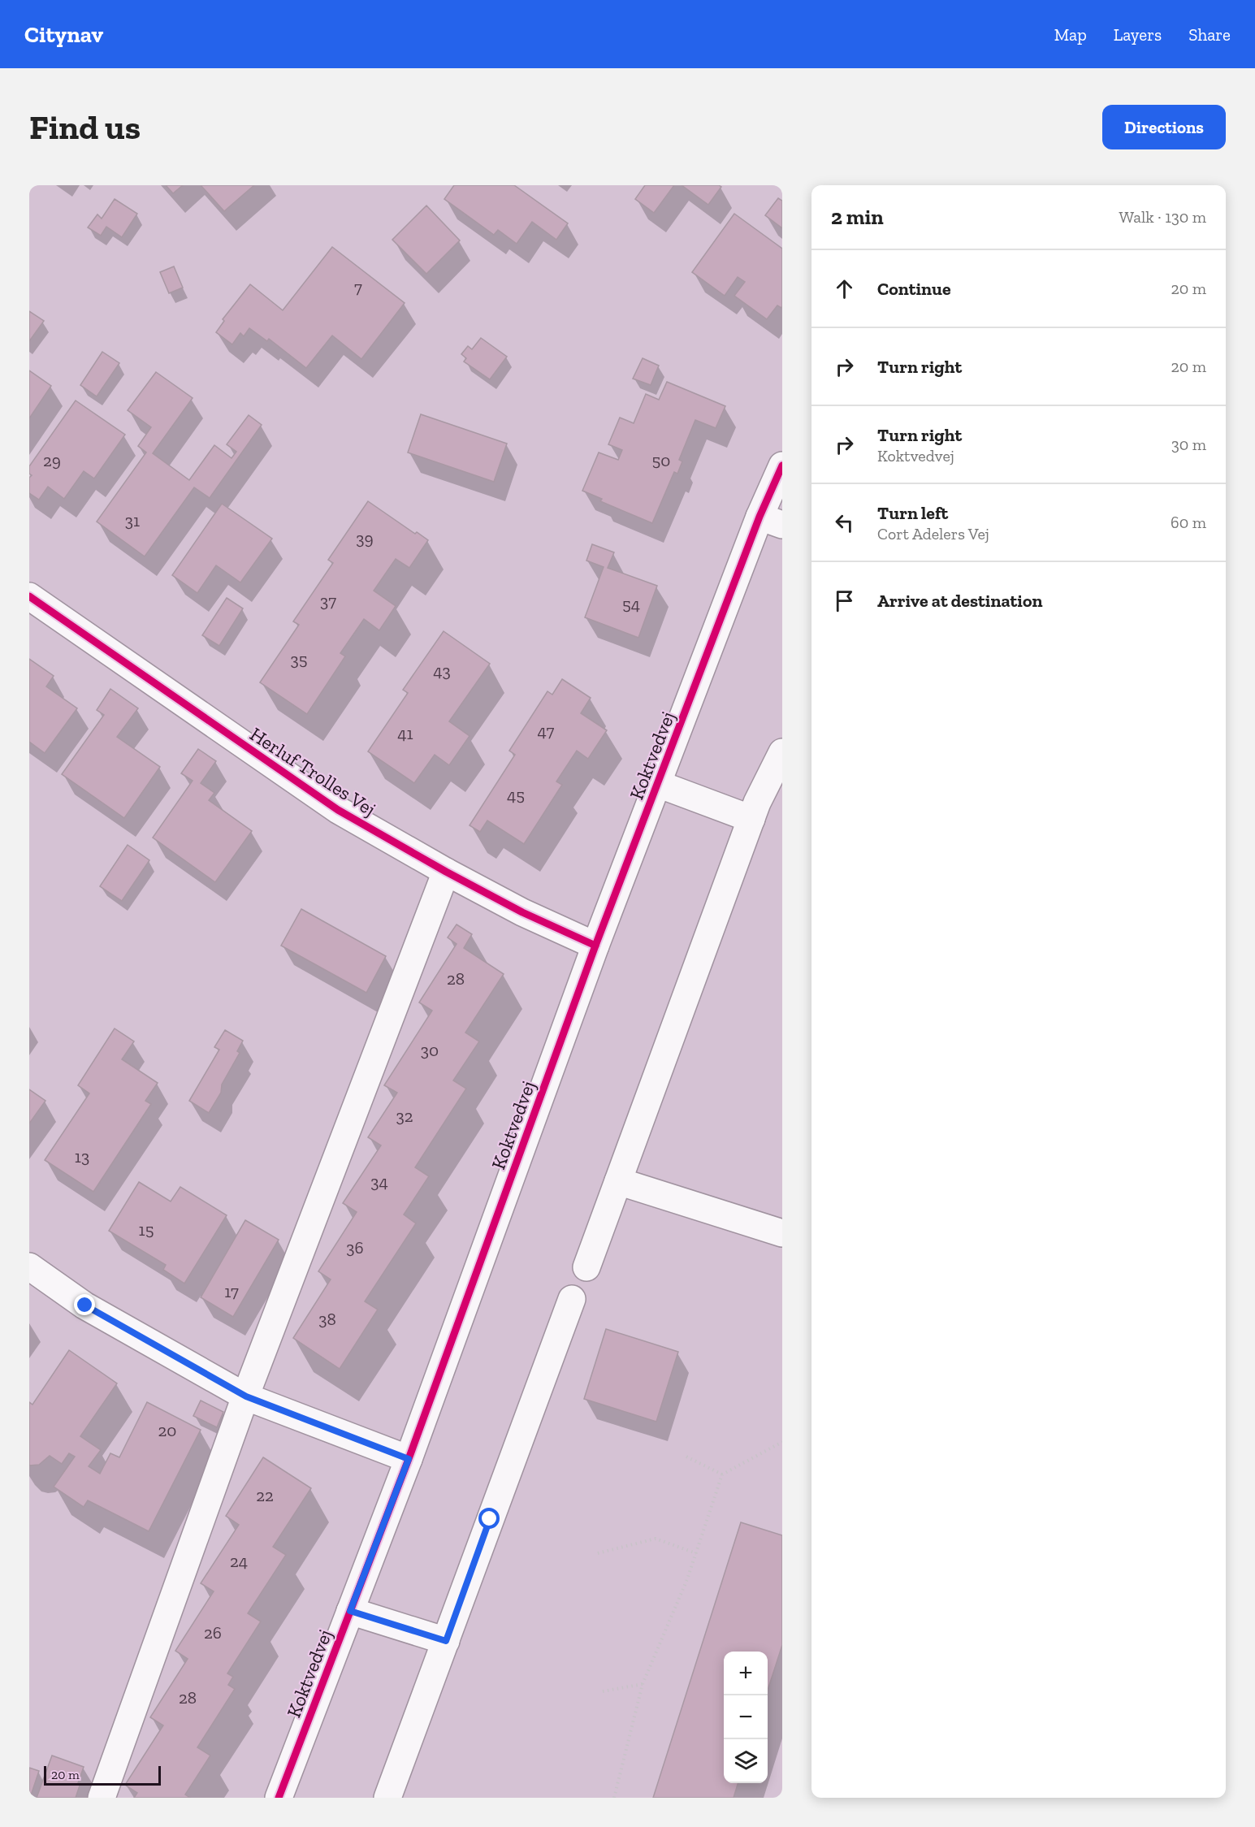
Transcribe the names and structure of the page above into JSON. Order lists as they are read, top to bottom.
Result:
{
  "streets": {
    "street": ["Koktvedvej", "Herluf Trolles Vej"]
  },
  "crossings": [
    ["Koktvedvej", "Herluf Trolles Vej"]
  ],
  "house_numbers": [
    "7",
    "29",
    "50",
    "31",
    "39",
    "37",
    "54",
    "35",
    "43",
    "47",
    "41",
    "45",
    "28",
    "30",
    "32",
    "13",
    "34",
    "15",
    "36",
    "17",
    "38",
    "20",
    "22",
    "24",
    "26",
    "28"
  ],
  "scale_bar": "20 m",
  "page": {
    "header": "Citynav",
    "nav": ["Map", "Layers", "Share"],
    "buttons": "Directions",
    "title": "Find us",
    "heading": ["2 min", "Walk · 130 m"],
    "list": [
      ["Continue", "20 m"],
      ["Turn right", "20 m"],
      ["Turn right", "Koktvedvej", "30 m"],
      ["Turn left", "Cort Adelers Vej", "60 m"],
      "Arrive at destination"
    ],
    "map_buttons": ["+", "−"],
    "scale": "20 m"
  }
}
